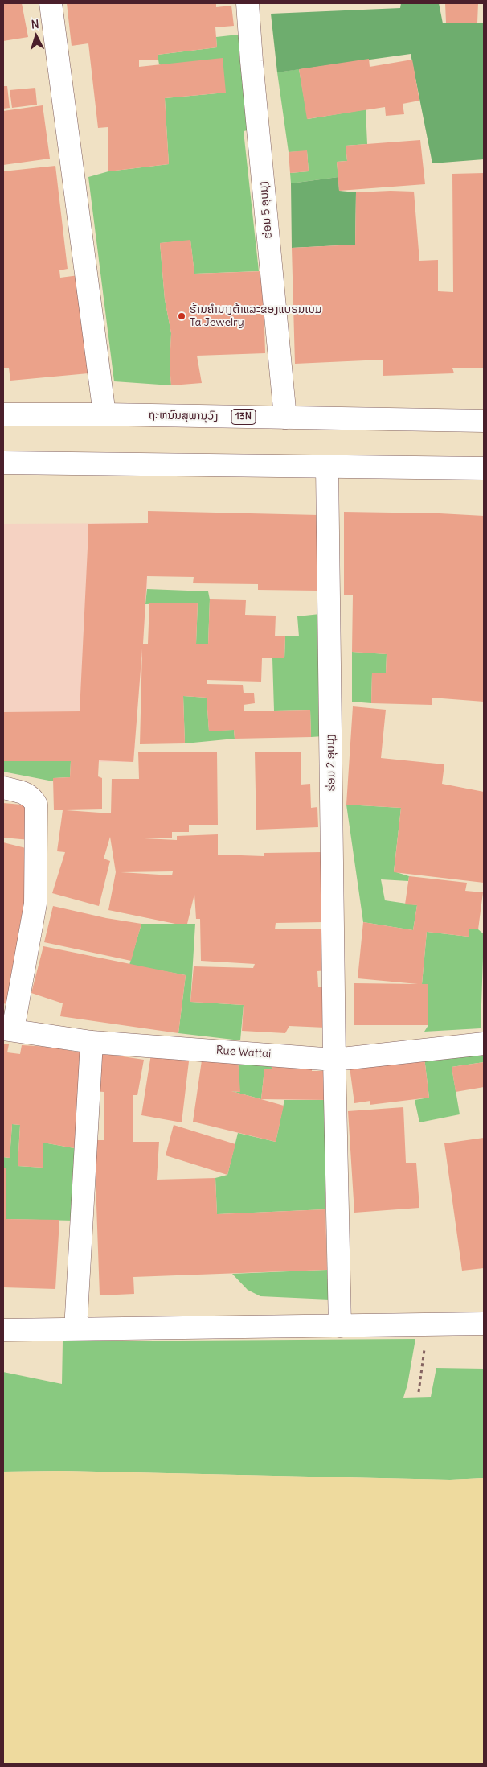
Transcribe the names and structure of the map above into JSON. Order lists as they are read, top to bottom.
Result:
{
  "streets": {
    "main road": [
      "ຮ່ອມ 5 ອຸບມຸງ",
      "ຖະຫນົນສຸພານຸວົງ",
      "13N",
      "ຮ່ອມ 2 ອຸບມຸງ",
      "Rue Wattai"
    ]
  },
  "crossings": [
    ["ຮ່ອມ 5 ອຸບມຸງ", "ຖະຫນົນສຸພານຸວົງ"],
    ["ຮ່ອມ 2 ອຸບມຸງ", "Rue Wattai"]
  ],
  "places": ["ຮ້ານຄຳນາງຕ້າແລະຂອງແບຣນເນມ Ta Jewelry"],
  "north": "top"
}
